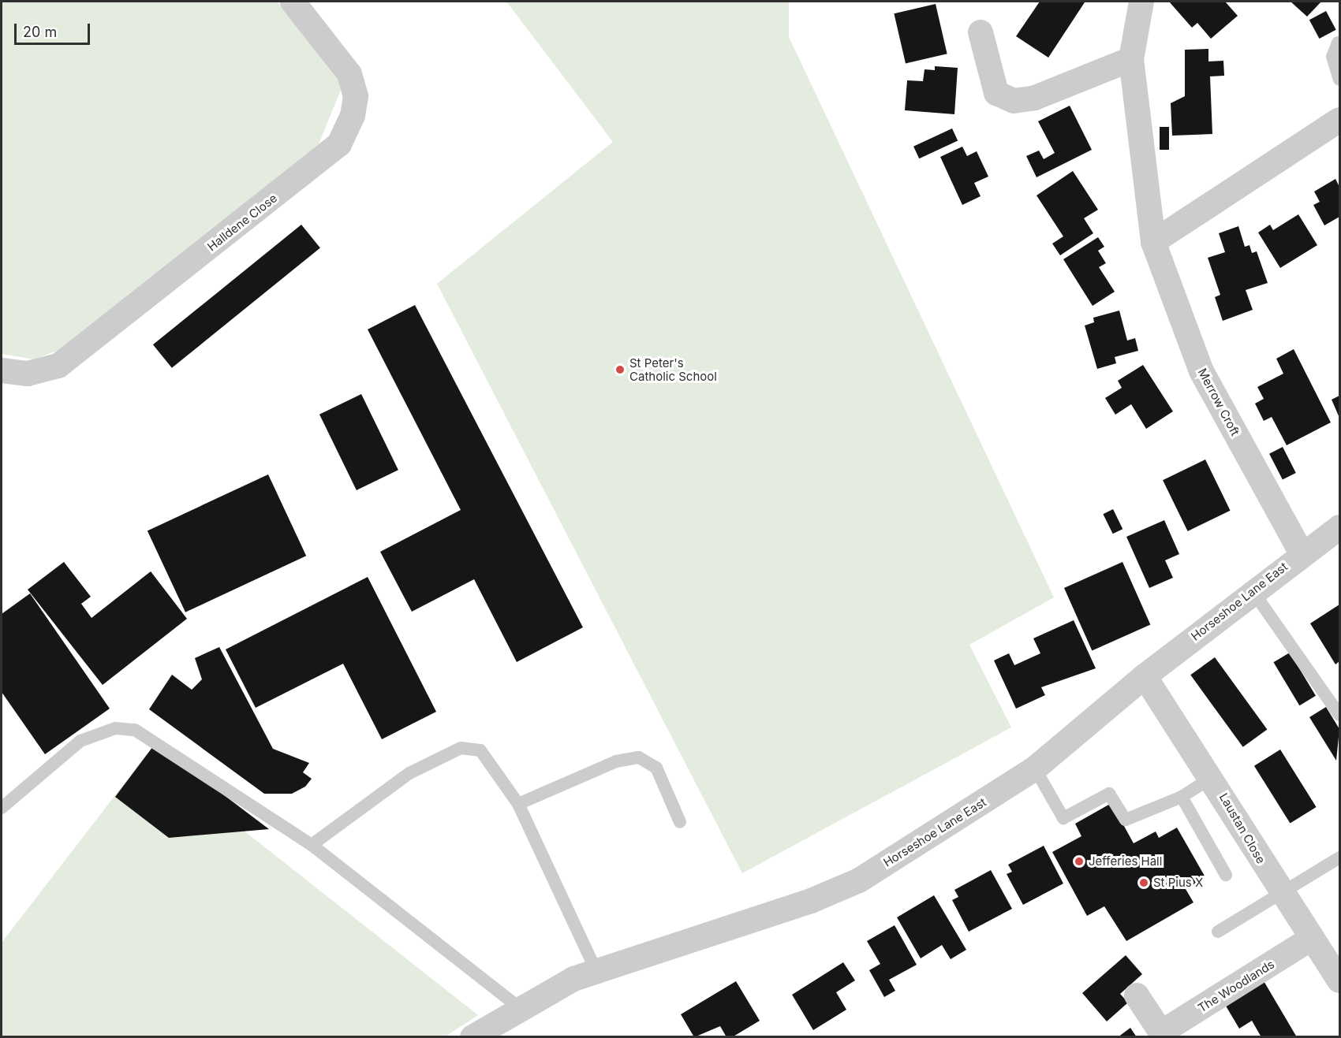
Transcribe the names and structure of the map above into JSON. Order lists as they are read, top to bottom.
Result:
{
  "streets": {
    "street": [
      "Halldene Close",
      "Merrow Croft",
      "Horseshoe Lane East",
      "Laustan Close",
      "The Woodlands"
    ]
  },
  "crossings": [
    ["Merrow Croft", "Horseshoe Lane East"],
    ["Horseshoe Lane East", "Laustan Close"],
    ["Laustan Close", "The Woodlands"]
  ],
  "places": ["St Peter's Catholic School", "Jefferies Hall", "St Pius X"],
  "scale_bar": "20 m"
}
